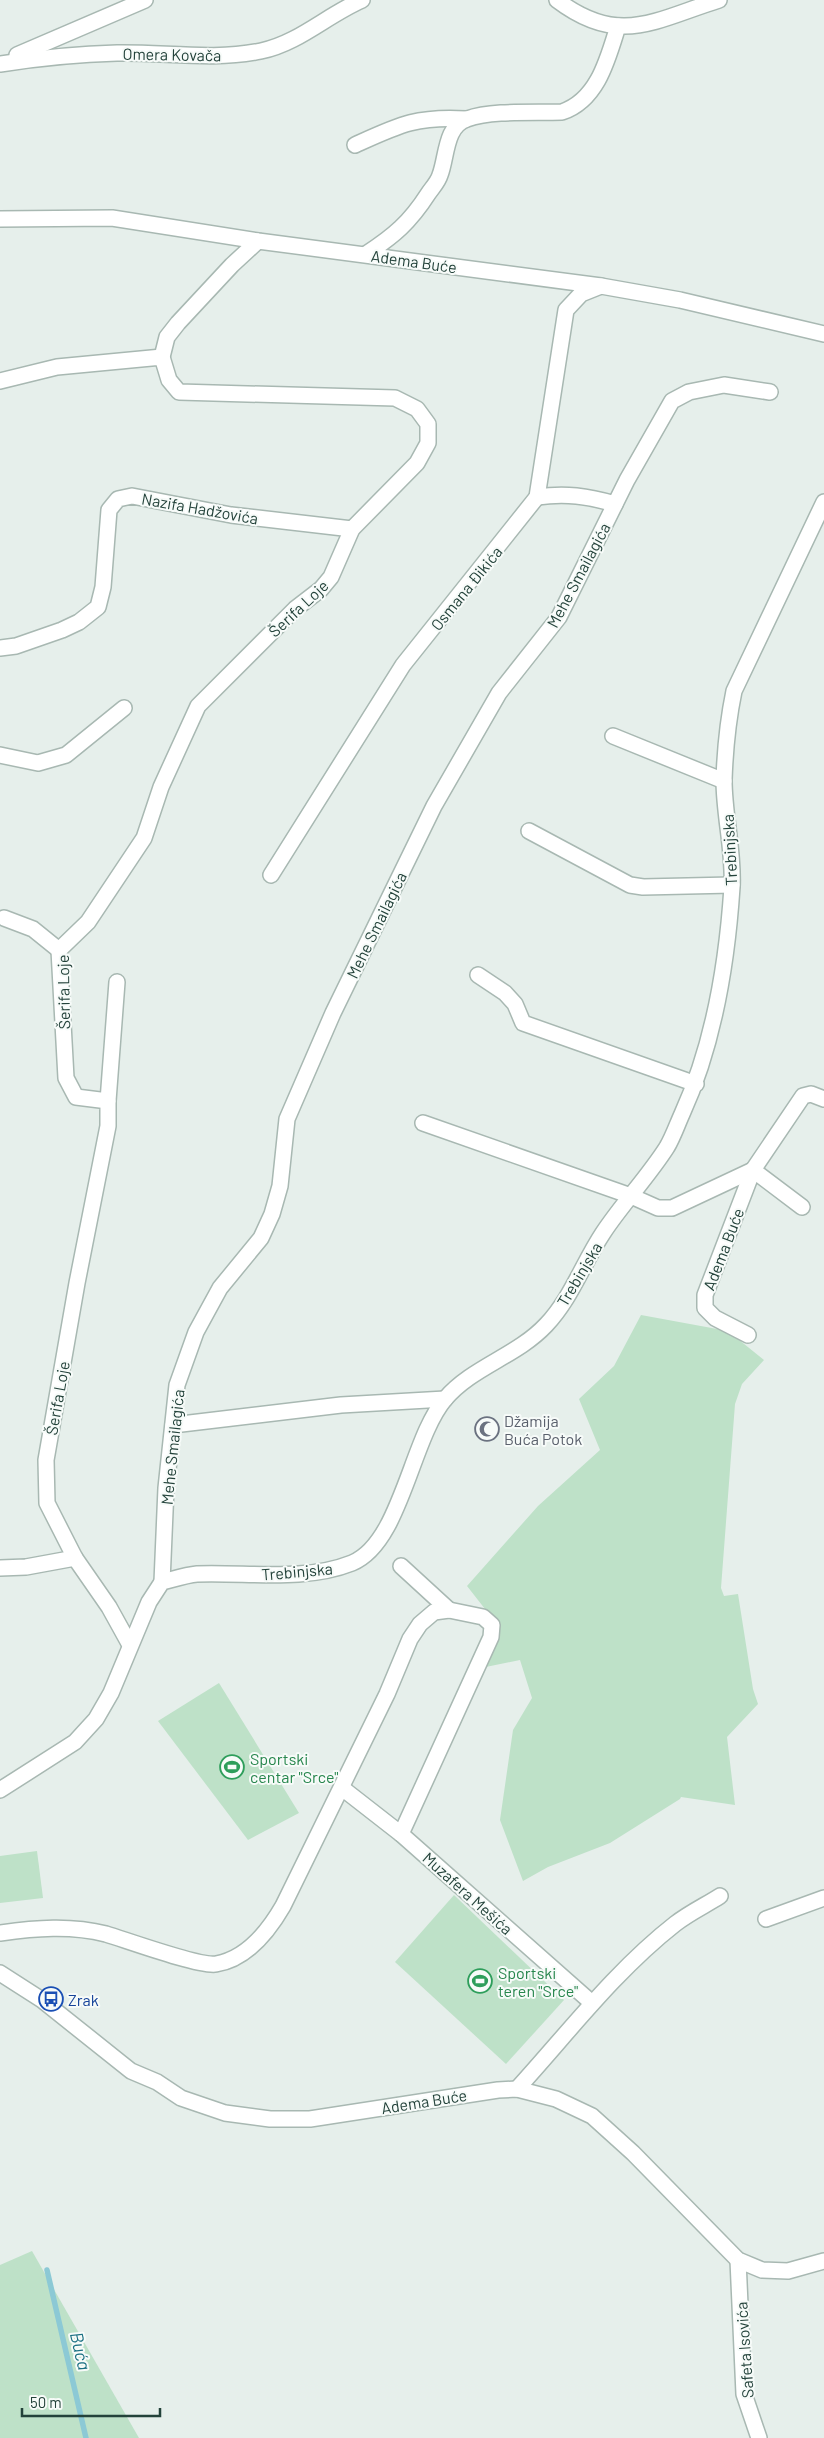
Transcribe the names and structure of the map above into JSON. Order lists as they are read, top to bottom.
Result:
{
  "streets": {
    "street": [
      "Omera Kovača",
      "Adema Buće",
      "Nazifa Hadžovića",
      "Mehe Smailagića",
      "Osmana Đikića",
      "Šerifa Loje",
      "Trebinjska",
      "Muzafera Mešića",
      "Safeta Isovića"
    ]
  },
  "crossings": [
    ["Adema Buće", "Osmana Đikića"],
    ["Adema Buće", "Trebinjska"],
    ["Adema Buće", "Safeta Isovića"],
    ["Nazifa Hadžovića", "Šerifa Loje"],
    ["Mehe Smailagića", "Trebinjska"]
  ],
  "water": ["Buća"],
  "places": {
    "mosque": ["Džamija Buća Potok"],
    "sports": ["Sportski centar \"Srce\"", "Sportski teren \"Srce\""],
    "bus stop": ["Zrak"]
  },
  "scale_bar": "50 m"
}
